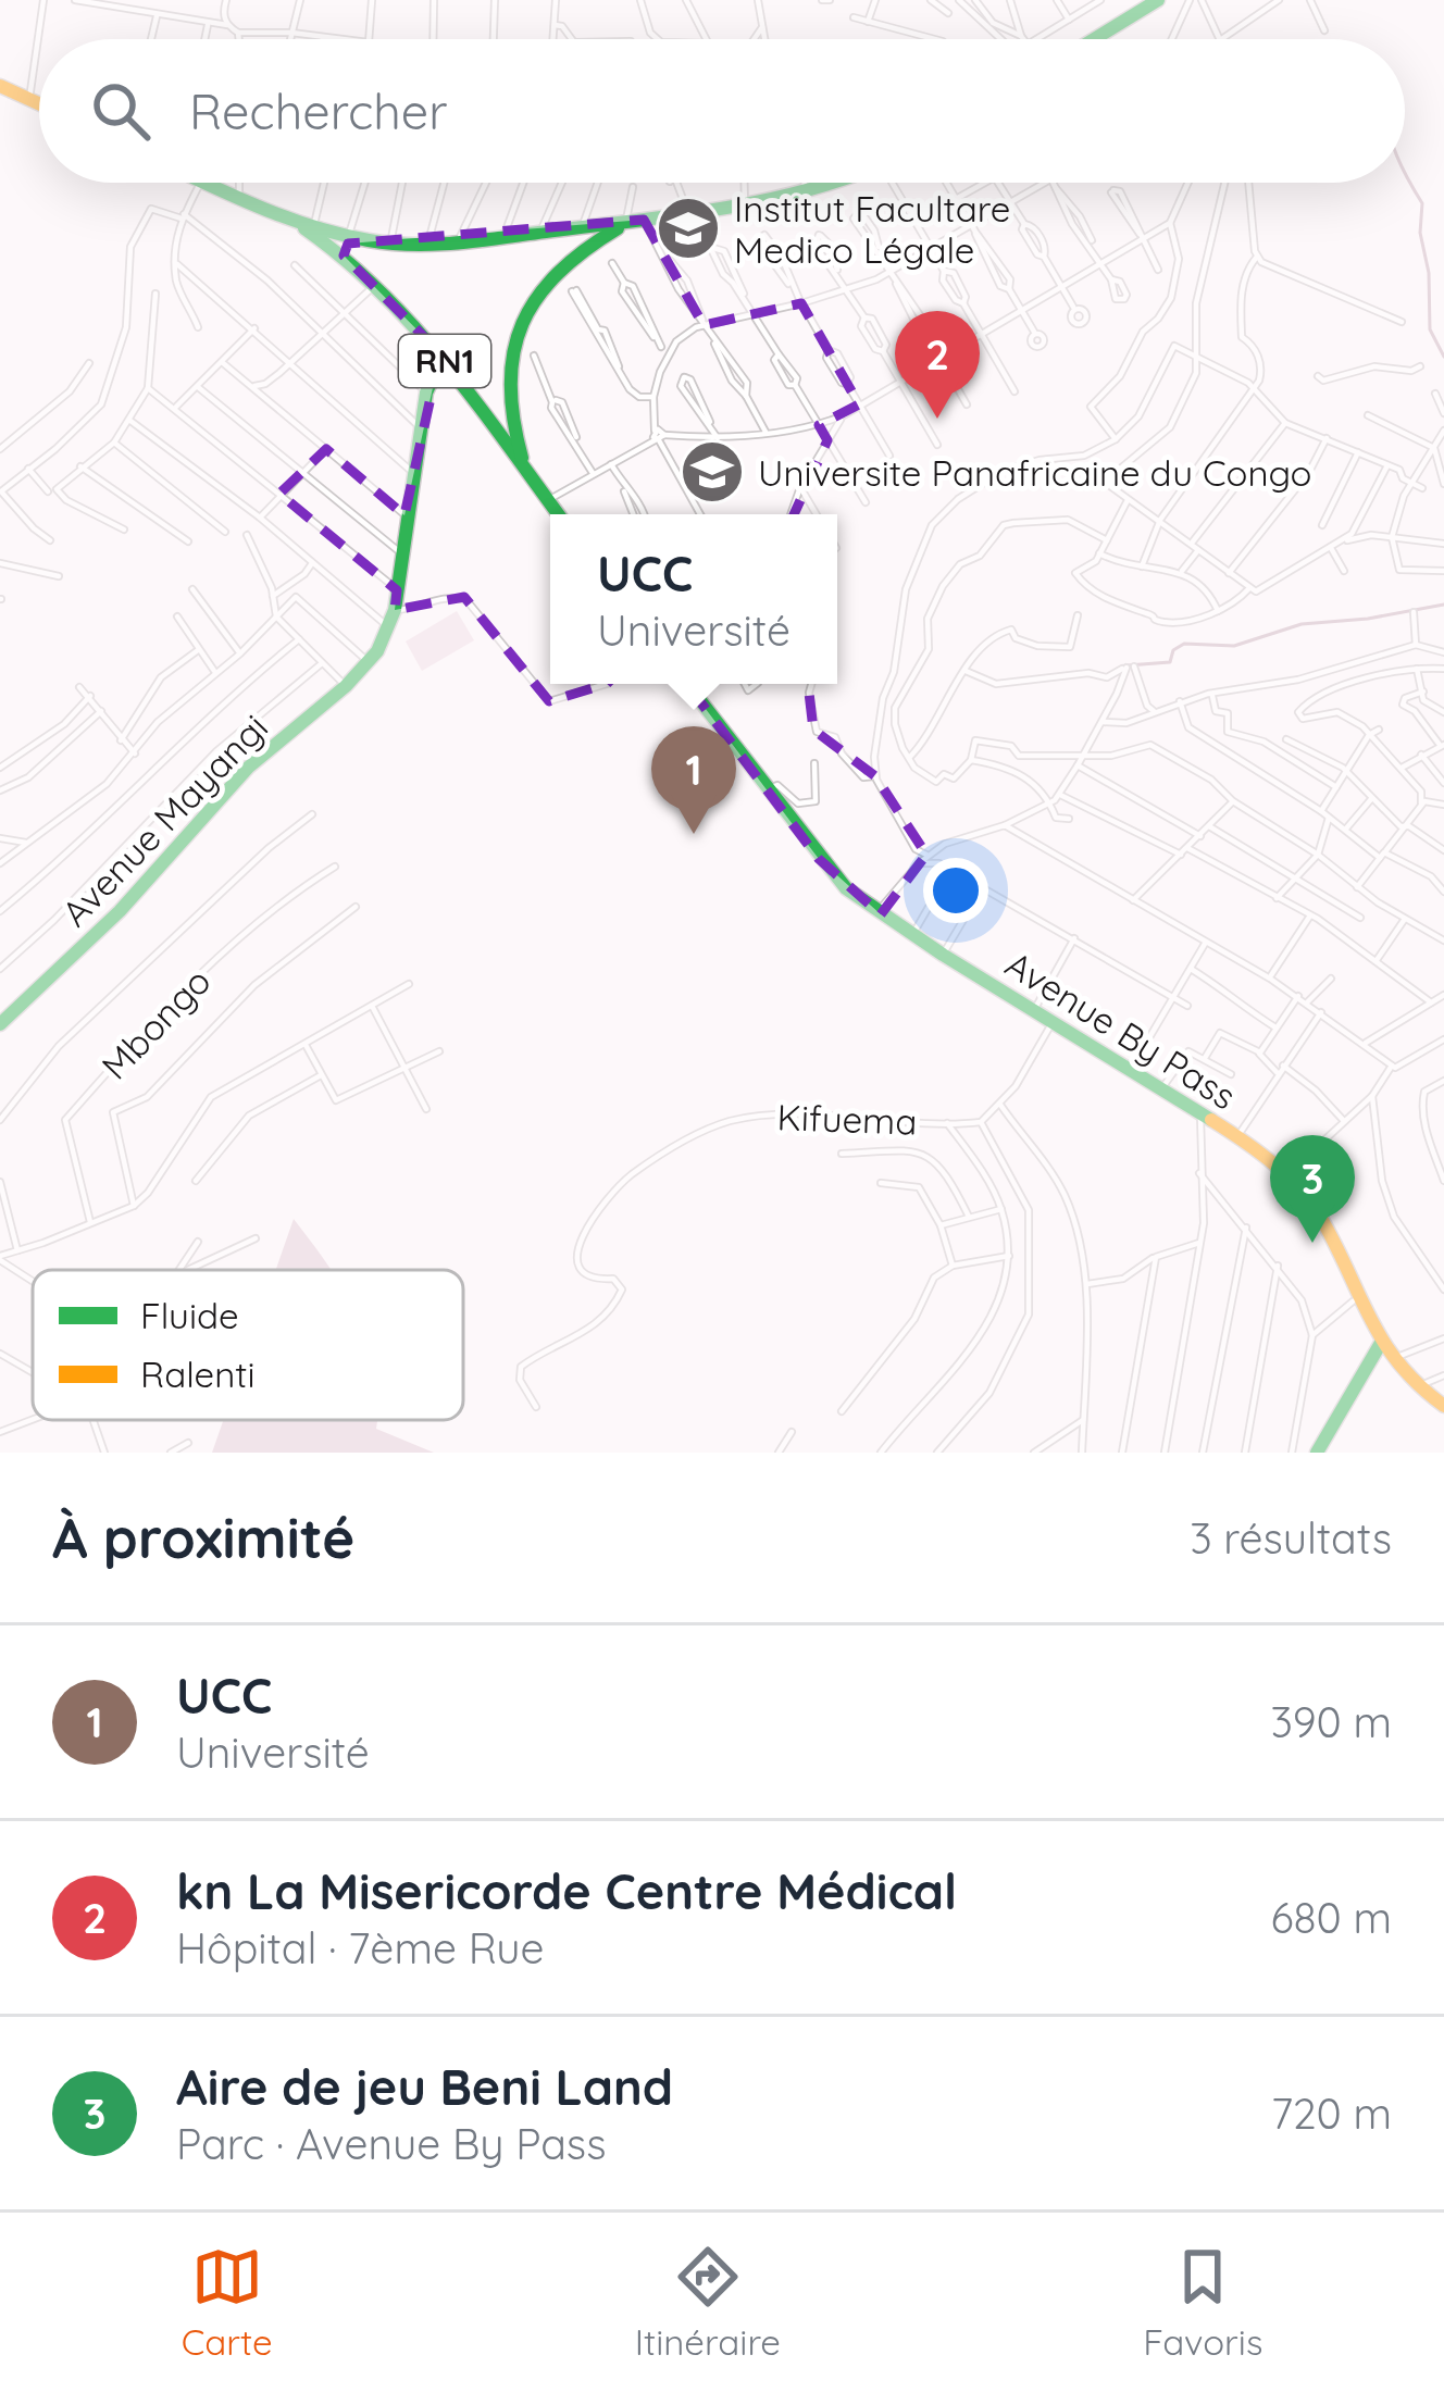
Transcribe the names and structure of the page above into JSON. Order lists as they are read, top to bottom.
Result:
{
  "streets": {
    "main road": ["RN1", "Avenue Mayangi", "Avenue By Pass"],
    "street": ["Mbongo", "Kifuema"]
  },
  "crossings": [
    ["RN1", "Avenue Mayangi"]
  ],
  "places": {
    "school or university": ["Institut Facultare Medico Légale", "Universite Panafricaine du Congo"]
  },
  "legend": ["Fluide", "Ralenti"],
  "page": {
    "search": "Rechercher",
    "pins": ["2", "1", "3"],
    "popup": ["UCC", "Université"],
    "heading": ["À proximité", "3 résultats"],
    "list": [
      {
        "mark": "1",
        "name": "UCC",
        "note": "Université",
        "value": "390 m"
      },
      {
        "mark": "2",
        "name": "kn La Misericorde Centre Médical",
        "note": "Hôpital · 7ème Rue",
        "value": "680 m"
      },
      {
        "mark": "3",
        "name": "Aire de jeu Beni Land",
        "note": "Parc · Avenue By Pass",
        "value": "720 m"
      }
    ],
    "nav": ["Carte", "Itinéraire", "Favoris"]
  }
}
